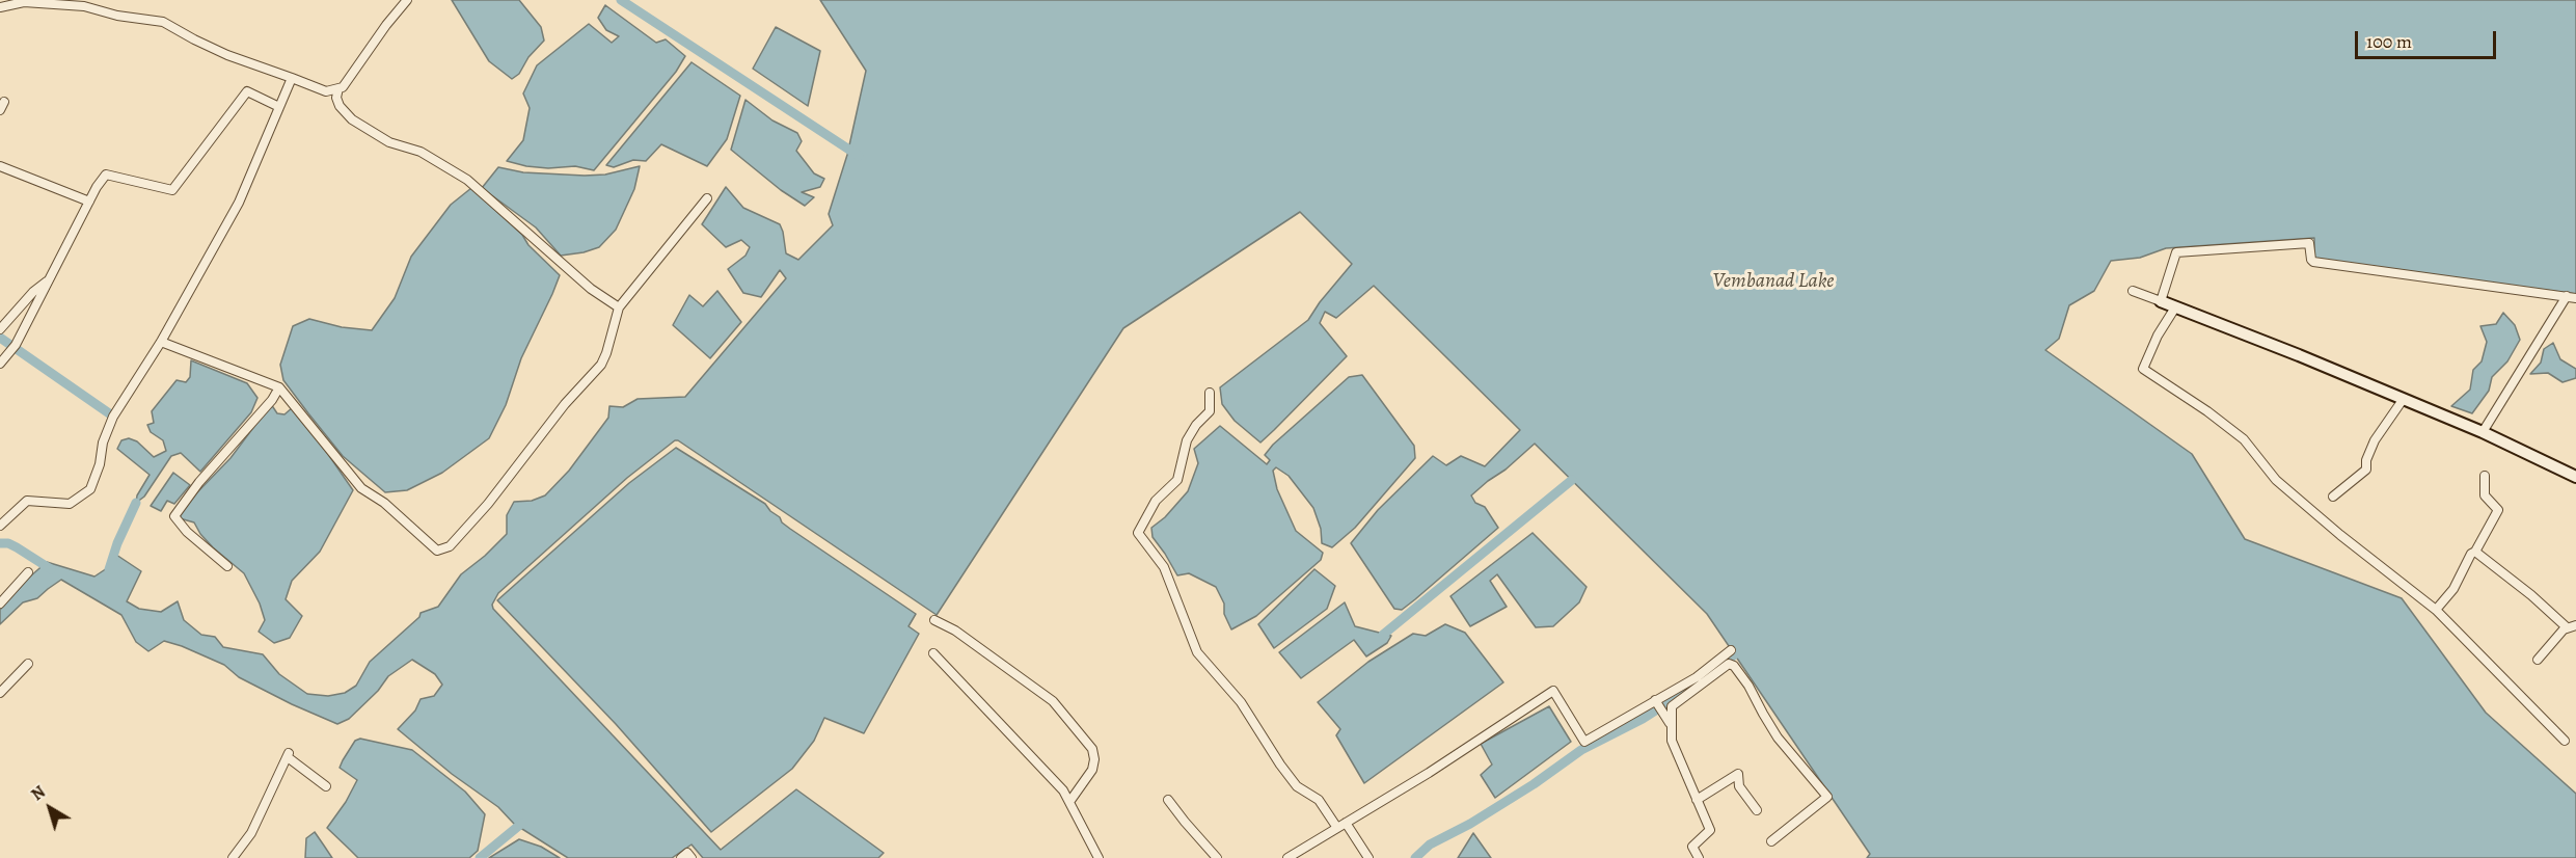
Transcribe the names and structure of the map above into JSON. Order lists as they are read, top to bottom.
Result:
{
  "water": ["Vembanad Lake"],
  "scale_bar": "100 m",
  "north": "top left"
}
